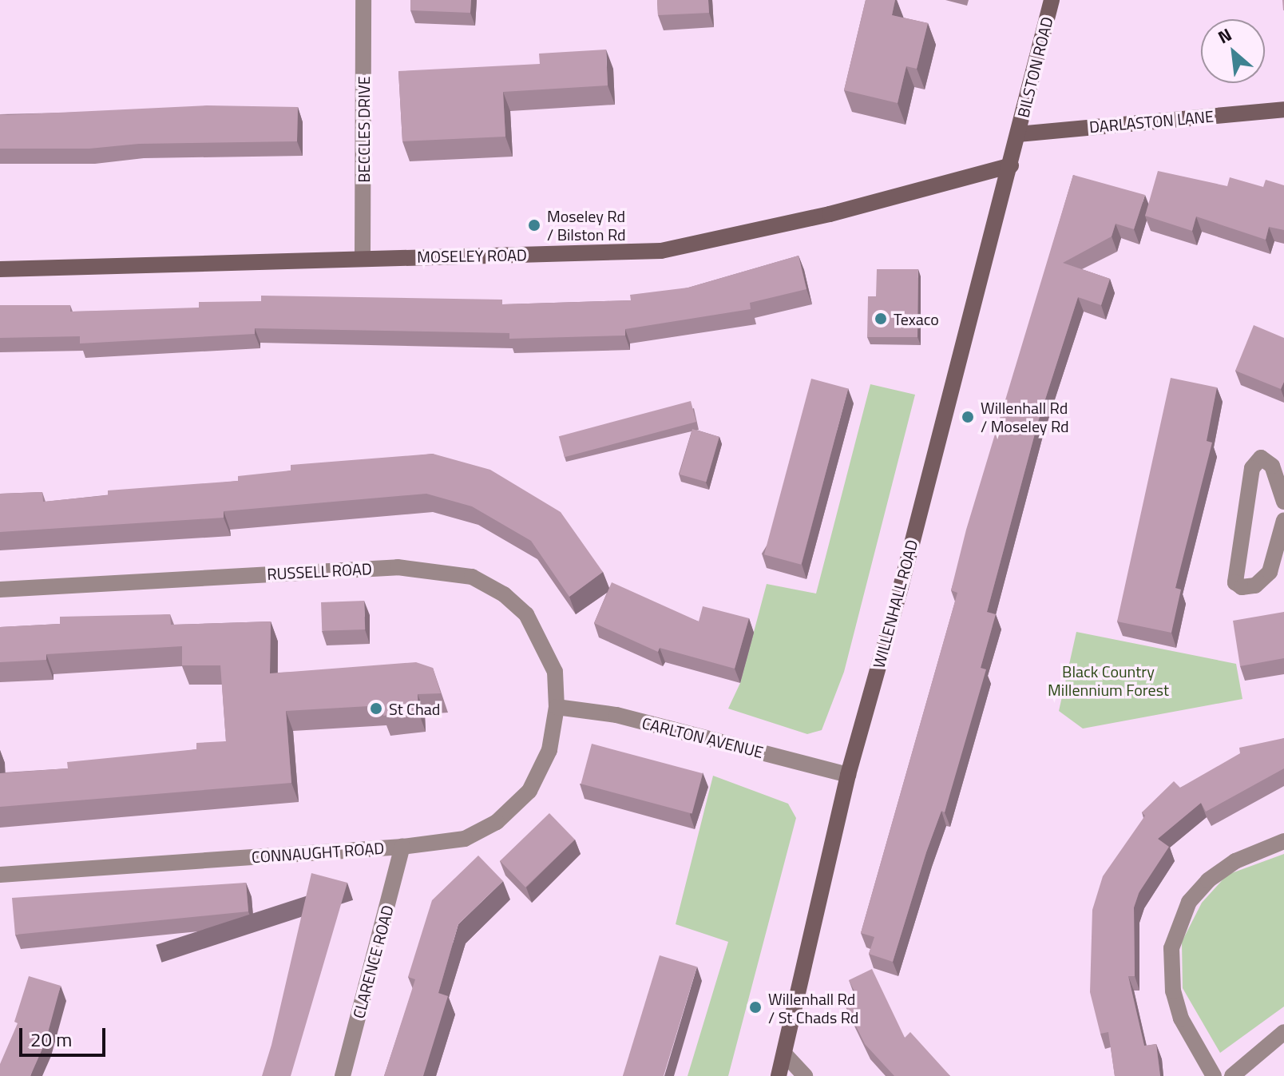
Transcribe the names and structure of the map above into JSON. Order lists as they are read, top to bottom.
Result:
{
  "streets": {
    "street": [
      "BILSTON ROAD",
      "DARLASTON LANE",
      "BECCLES DRIVE",
      "MOSELEY ROAD",
      "RUSSELL ROAD",
      "WILLENHALL ROAD",
      "CARLTON AVENUE",
      "CONNAUGHT ROAD",
      "CLARENCE ROAD"
    ]
  },
  "crossings": [
    ["BILSTON ROAD", "DARLASTON LANE"],
    ["BILSTON ROAD", "WILLENHALL ROAD"],
    ["DARLASTON LANE", "WILLENHALL ROAD"],
    ["BECCLES DRIVE", "MOSELEY ROAD"],
    ["MOSELEY ROAD", "WILLENHALL ROAD"],
    ["RUSSELL ROAD", "CARLTON AVENUE"],
    ["RUSSELL ROAD", "CONNAUGHT ROAD"],
    ["WILLENHALL ROAD", "CARLTON AVENUE"],
    ["CARLTON AVENUE", "CONNAUGHT ROAD"],
    ["CONNAUGHT ROAD", "CLARENCE ROAD"]
  ],
  "parks": ["Black Country Millennium Forest"],
  "places": [
    "Moseley Rd / Bilston Rd",
    "Texaco",
    "Willenhall Rd / Moseley Rd",
    "St Chad",
    "Willenhall Rd / St Chads Rd"
  ],
  "scale_bar": "20 m",
  "north": "top left"
}
